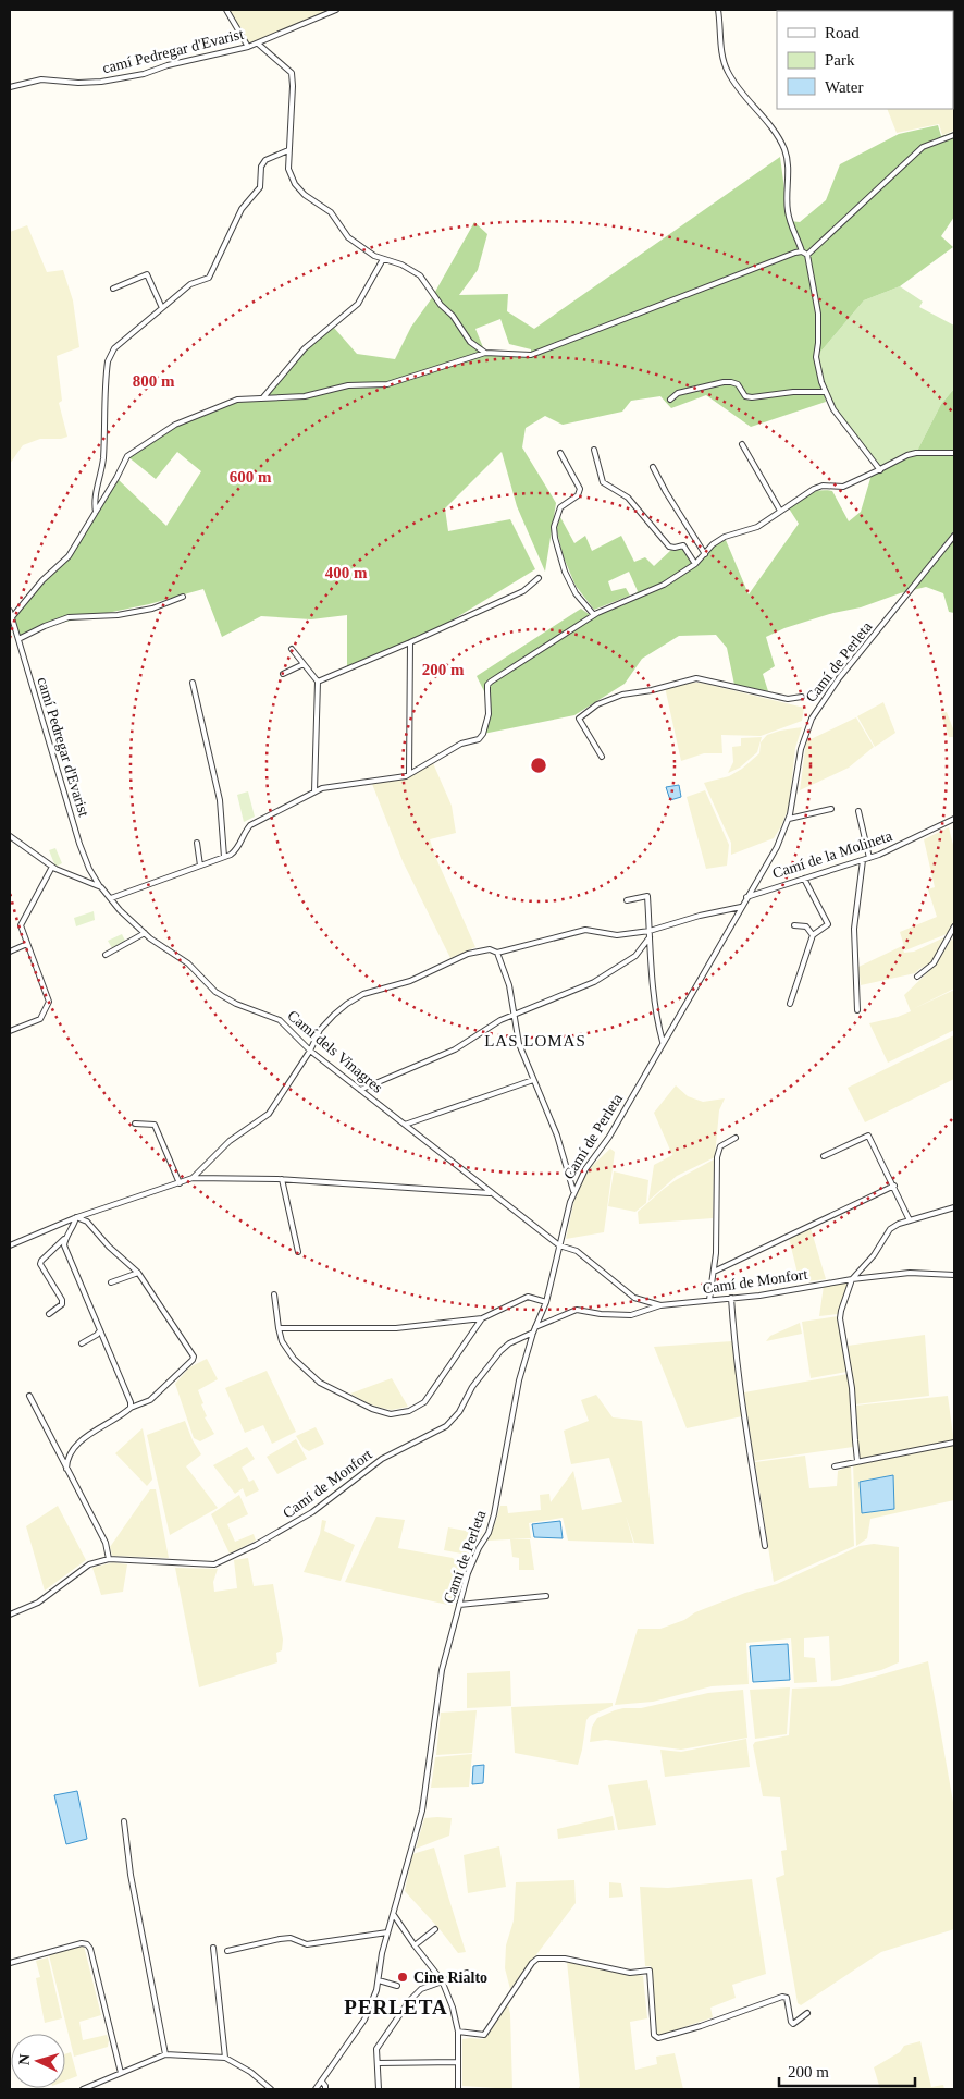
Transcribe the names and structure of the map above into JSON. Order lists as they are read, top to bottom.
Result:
{
  "streets": {
    "street": [
      "camí Pedregar d'Evarist",
      "Camí de Perleta",
      "Camí de la Molineta",
      "Camí dels Vinagres",
      "Camí de Monfort"
    ]
  },
  "crossings": [
    ["camí Pedregar d'Evarist", "Camí dels Vinagres"],
    ["Camí de Perleta", "Camí de la Molineta"],
    ["Camí de Perleta", "Camí dels Vinagres"],
    ["Camí de Perleta", "Camí de Monfort"],
    ["Camí dels Vinagres", "Camí de Monfort"]
  ],
  "districts": ["LAS LOMAS", "PERLETA"],
  "places": ["Cine Rialto"],
  "legend": ["Road", "Park", "Water"],
  "scale_bar": "200 m",
  "north": "left",
  "rings": [
    "800 m",
    "600 m",
    "400 m",
    "200 m"
  ]
}
